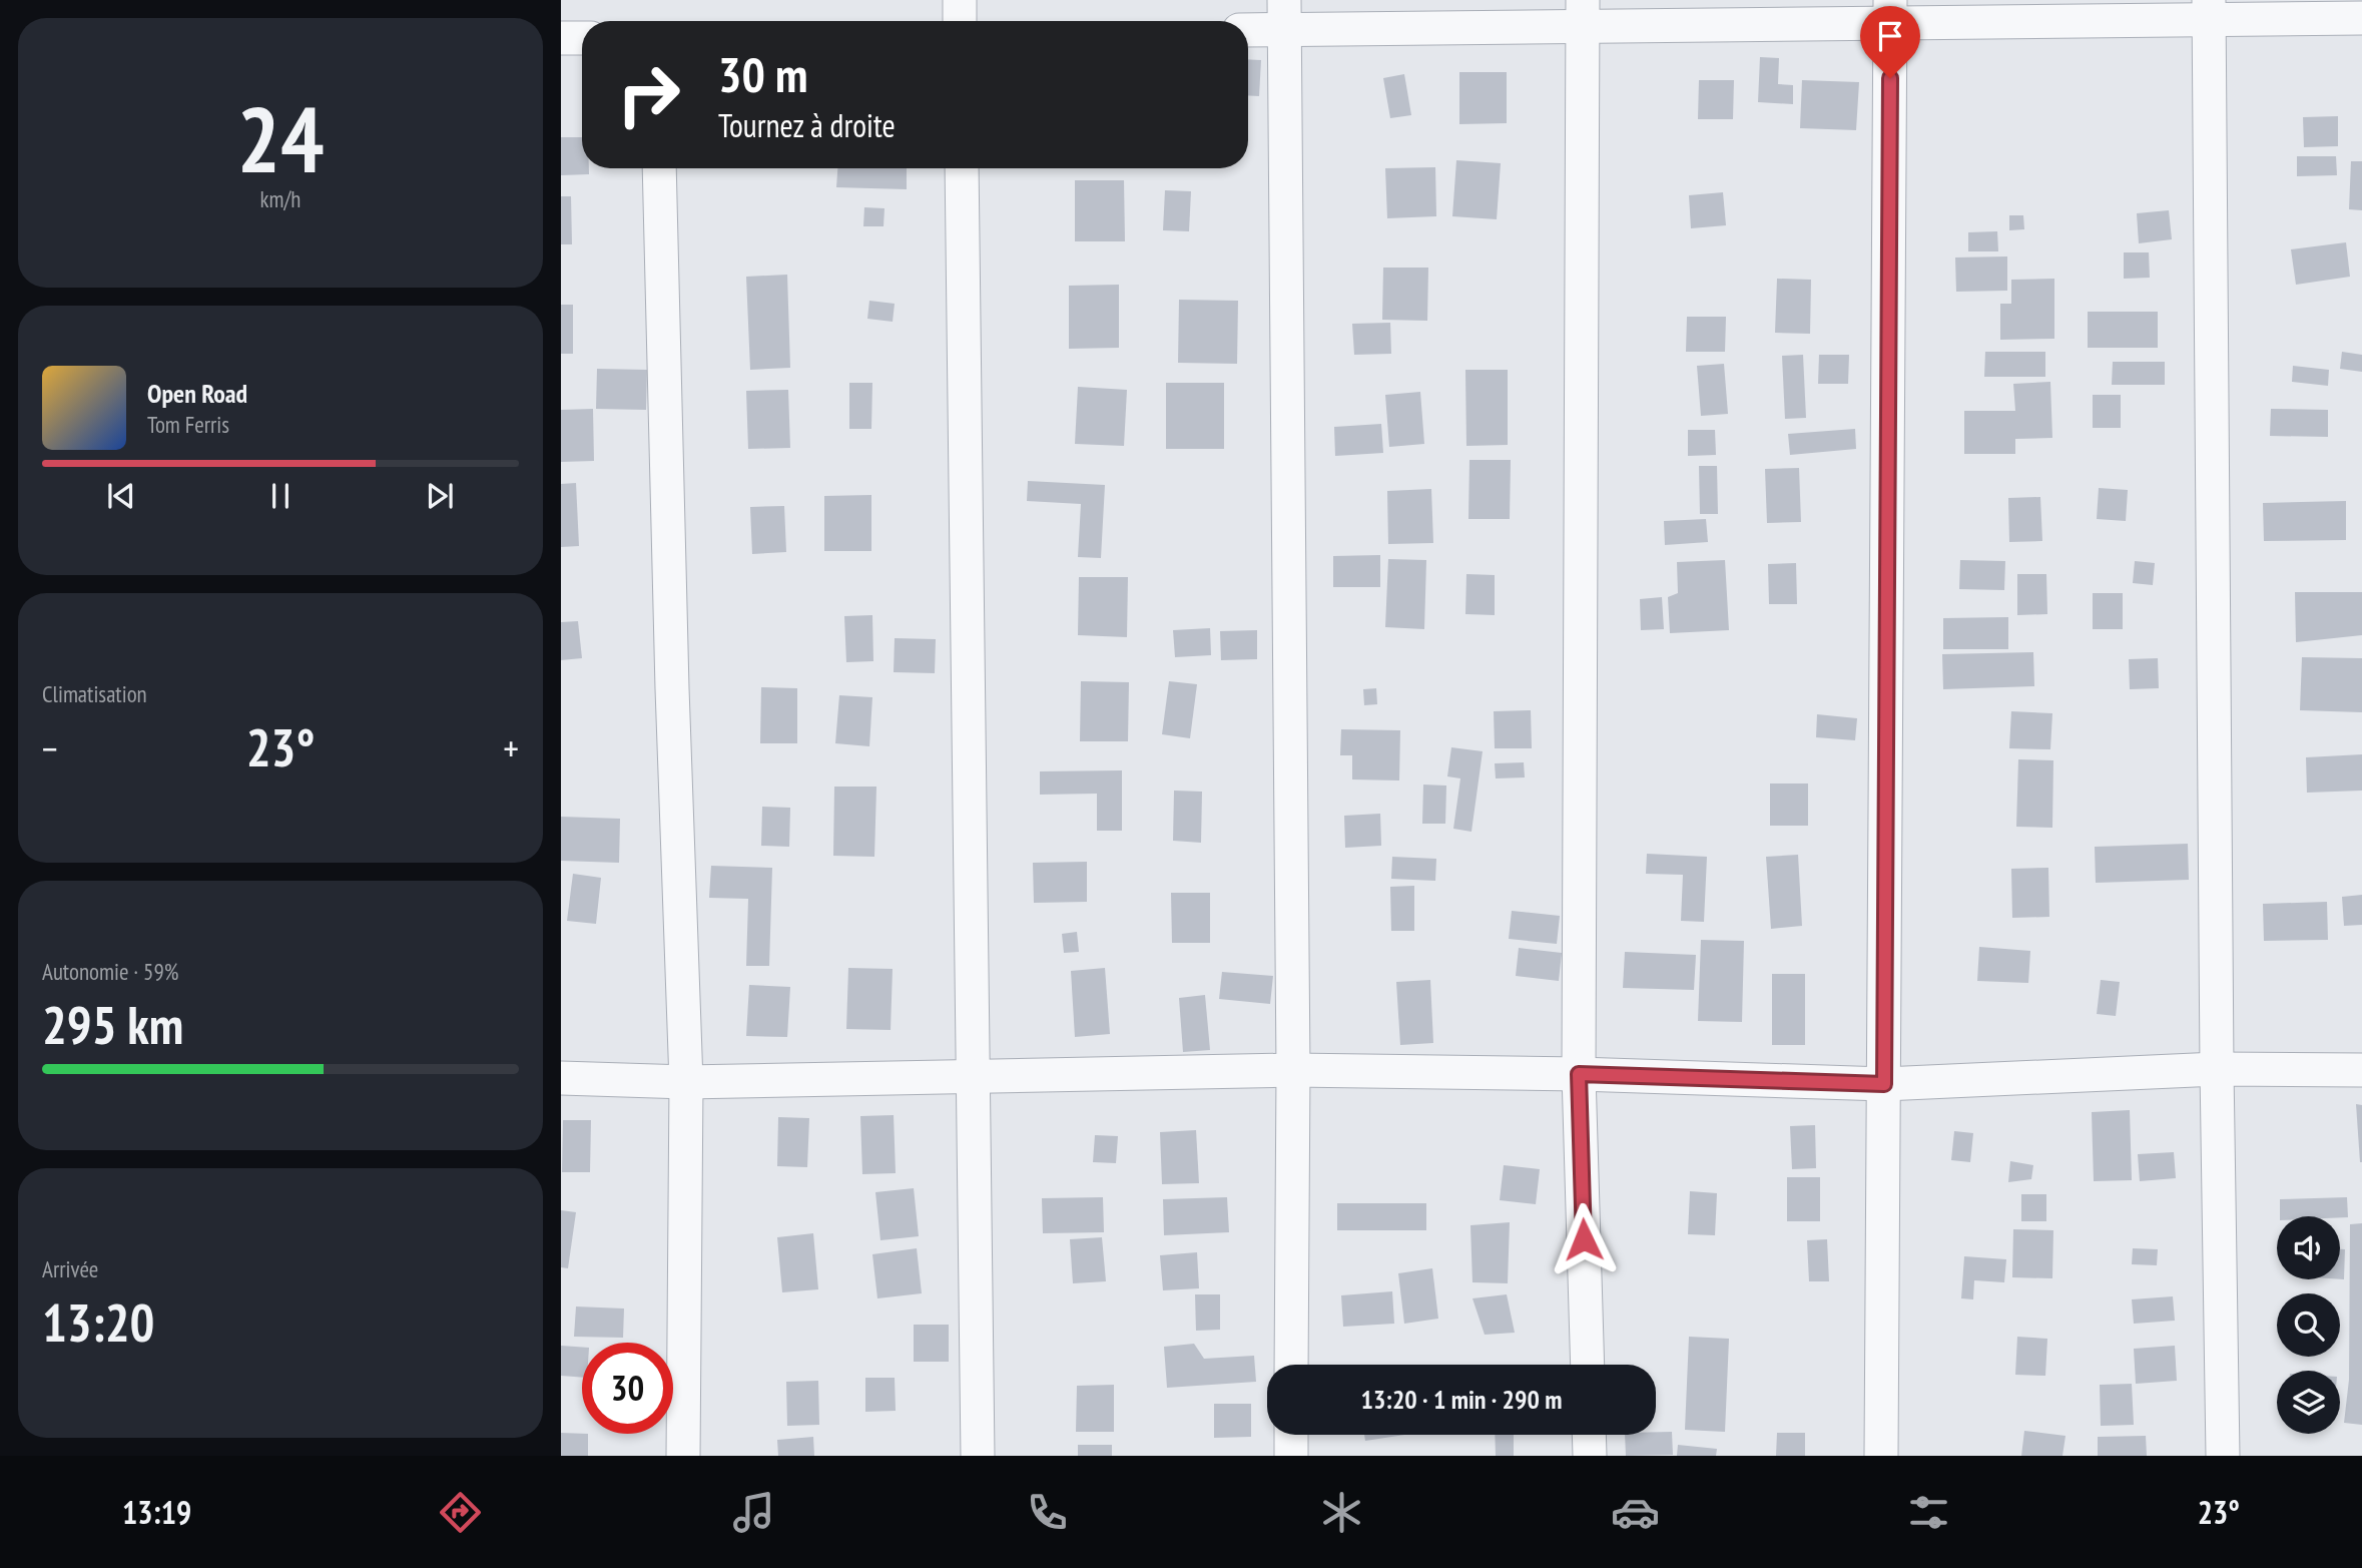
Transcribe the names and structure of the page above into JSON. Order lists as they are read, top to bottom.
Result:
{
  "page": {
    "tile": [
      ["24", "km/h"],
      "Climatisation",
      ["Autonomie · 59%", "295 km"],
      ["Arrivée", "13:20"]
    ],
    "turn": ["30 m", "Tournez à droite"],
    "song": ["Open Road", "Tom Ferris"],
    "heat": ["−", "23°", "+"],
    "limit": "30",
    "trip": "13:20 · 1 min · 290 m",
    "tabs": ["13:19", "23°"]
  }
}
